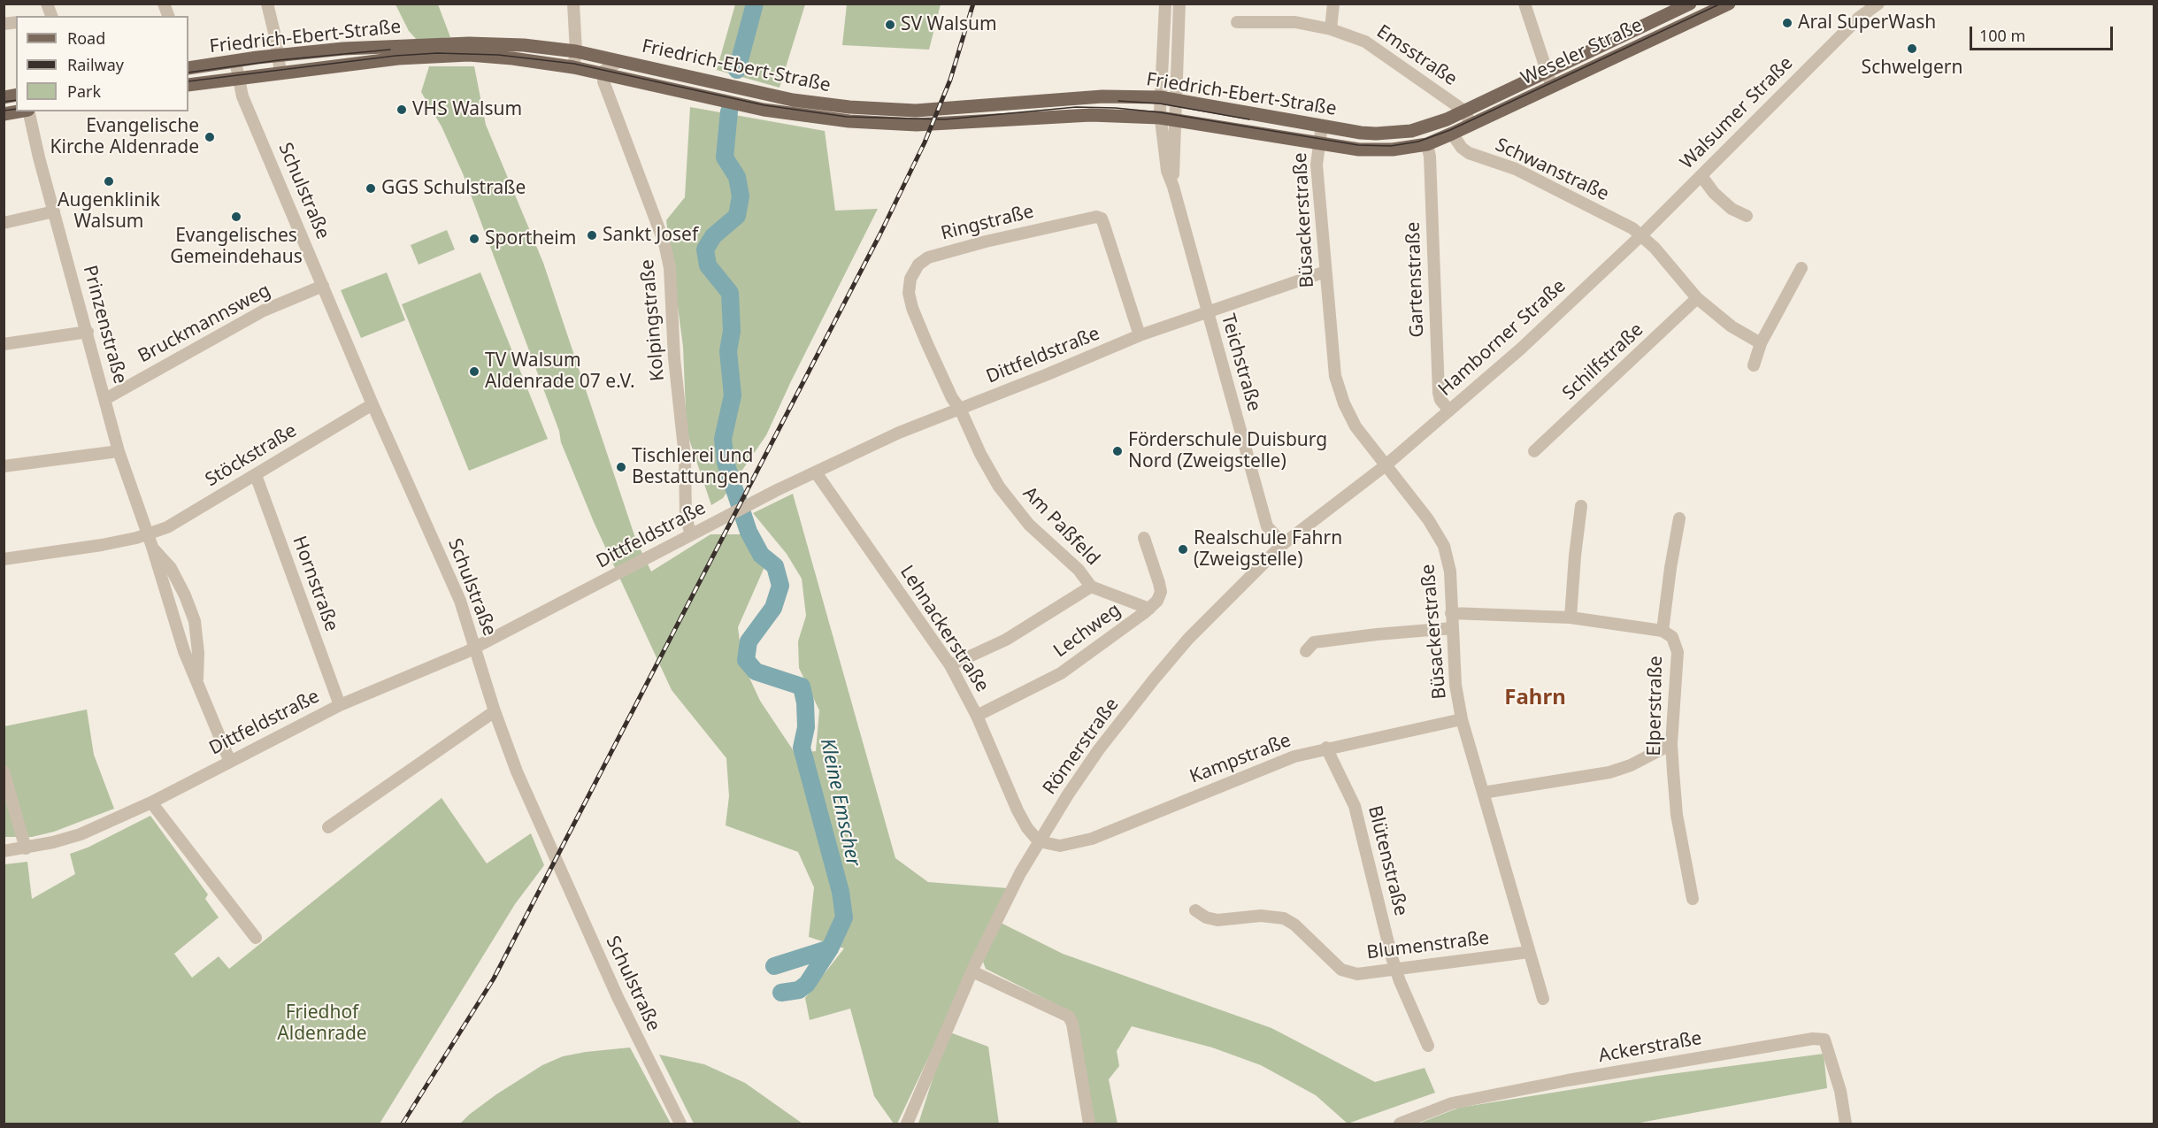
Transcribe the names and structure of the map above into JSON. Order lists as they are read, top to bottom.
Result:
{
  "streets": {
    "main road": ["Friedrich-Ebert-Straße", "Weseler Straße"],
    "street": [
      "Emsstraße",
      "Walsumer Straße",
      "Schwanstraße",
      "Schulstraße",
      "Büsackerstraße",
      "Ringstraße",
      "Gartenstraße",
      "Kolpingstraße",
      "Bruckmannsweg",
      "Prinzenstraße",
      "Hamborner Straße",
      "Dittfeldstraße",
      "Schilfstraße",
      "Teichstraße",
      "Stöckstraße",
      "Am Paßfeld",
      "Hornstraße",
      "Lehnackerstraße",
      "Lechweg",
      "Elperstraße",
      "Römerstraße",
      "Kampstraße",
      "Blütenstraße",
      "Blumenstraße",
      "Ackerstraße"
    ]
  },
  "crossings": [
    ["Friedrich-Ebert-Straße", "Weseler Straße"],
    ["Friedrich-Ebert-Straße", "Emsstraße"],
    ["Friedrich-Ebert-Straße", "Schwanstraße"],
    ["Friedrich-Ebert-Straße", "Schulstraße"],
    ["Friedrich-Ebert-Straße", "Büsackerstraße"],
    ["Friedrich-Ebert-Straße", "Gartenstraße"],
    ["Friedrich-Ebert-Straße", "Kolpingstraße"],
    ["Friedrich-Ebert-Straße", "Teichstraße"],
    ["Weseler Straße", "Emsstraße"],
    ["Weseler Straße", "Schwanstraße"],
    ["Walsumer Straße", "Schwanstraße"],
    ["Walsumer Straße", "Hamborner Straße"],
    ["Schwanstraße", "Hamborner Straße"],
    ["Schwanstraße", "Schilfstraße"],
    ["Schulstraße", "Bruckmannsweg"],
    ["Schulstraße", "Dittfeldstraße"],
    ["Schulstraße", "Stöckstraße"],
    ["Büsackerstraße", "Hamborner Straße"],
    ["Büsackerstraße", "Dittfeldstraße"],
    ["Büsackerstraße", "Römerstraße"],
    ["Büsackerstraße", "Kampstraße"],
    ["Büsackerstraße", "Blumenstraße"],
    ["Ringstraße", "Dittfeldstraße"],
    ["Ringstraße", "Am Paßfeld"],
    ["Gartenstraße", "Hamborner Straße"],
    ["Kolpingstraße", "Dittfeldstraße"],
    ["Bruckmannsweg", "Prinzenstraße"],
    ["Prinzenstraße", "Dittfeldstraße"],
    ["Prinzenstraße", "Stöckstraße"],
    ["Hamborner Straße", "Römerstraße"],
    ["Dittfeldstraße", "Teichstraße"],
    ["Dittfeldstraße", "Am Paßfeld"],
    ["Dittfeldstraße", "Hornstraße"],
    ["Dittfeldstraße", "Lehnackerstraße"],
    ["Teichstraße", "Römerstraße"],
    ["Stöckstraße", "Hornstraße"],
    ["Am Paßfeld", "Lechweg"],
    ["Lehnackerstraße", "Lechweg"],
    ["Lehnackerstraße", "Römerstraße"],
    ["Lehnackerstraße", "Kampstraße"],
    ["Römerstraße", "Kampstraße"],
    ["Kampstraße", "Blütenstraße"],
    ["Blütenstraße", "Blumenstraße"]
  ],
  "districts": ["Fahrn"],
  "water": ["Kleine Emscher"],
  "parks": ["Friedhof Aldenrade"],
  "places": [
    "Aral SuperWash",
    "SV Walsum",
    "Schwelgern",
    "VHS Walsum",
    "Evangelische Kirche Aldenrade",
    "Augenklinik Walsum",
    "GGS Schulstraße",
    "Evangelisches Gemeindehaus",
    "Sankt Josef",
    "Sportheim",
    "TV Walsum Aldenrade 07 e.V.",
    "Förderschule Duisburg Nord (Zweigstelle)",
    "Tischlerei und Bestattungen",
    "Realschule Fahrn (Zweigstelle)"
  ],
  "legend": ["Road", "Railway", "Park"],
  "scale_bar": "100 m"
}
